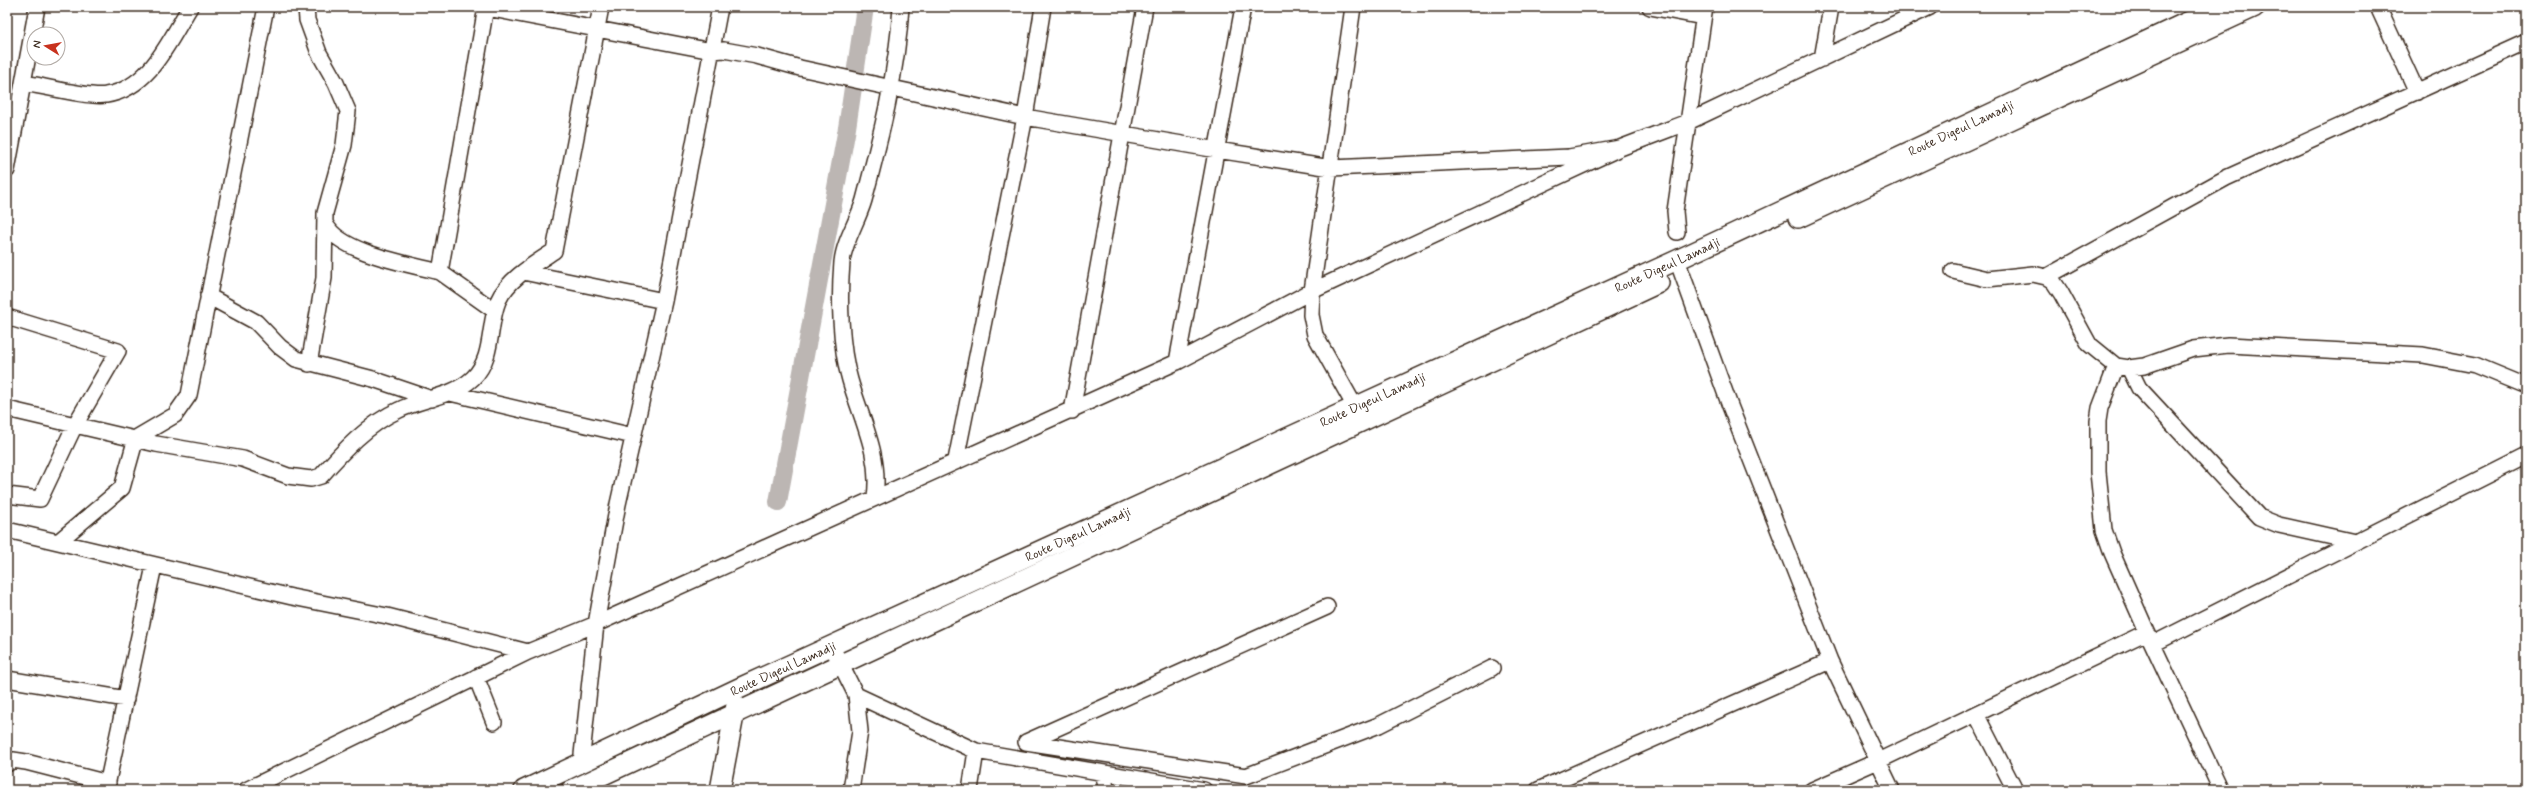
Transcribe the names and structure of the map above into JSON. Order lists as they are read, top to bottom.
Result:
{
  "streets": {
    "main road": ["Route Digeul Lamadji"]
  },
  "north": "left"
}
